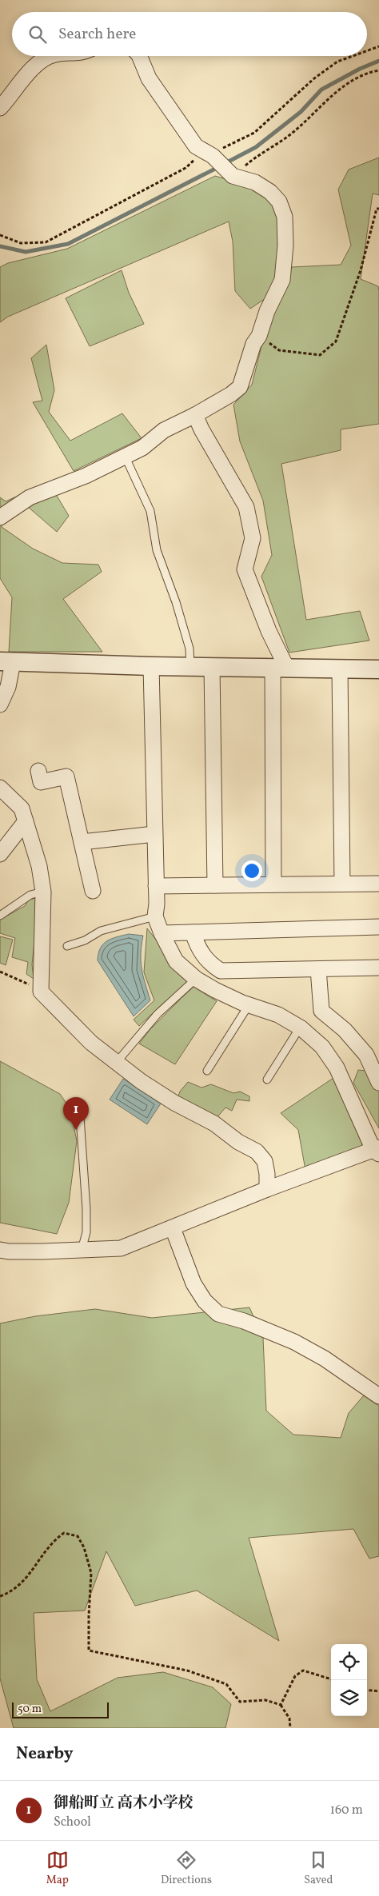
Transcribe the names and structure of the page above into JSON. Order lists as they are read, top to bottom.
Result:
{
  "scale_bar": "50 m",
  "page": {
    "search": "Search here",
    "pins": "1",
    "scale": "50 m",
    "heading": "Nearby",
    "list": [
      {
        "mark": "1",
        "name": "御船町立 高木小学校",
        "note": "School",
        "value": "160 m"
      }
    ],
    "nav": ["Map", "Directions", "Saved"]
  }
}
